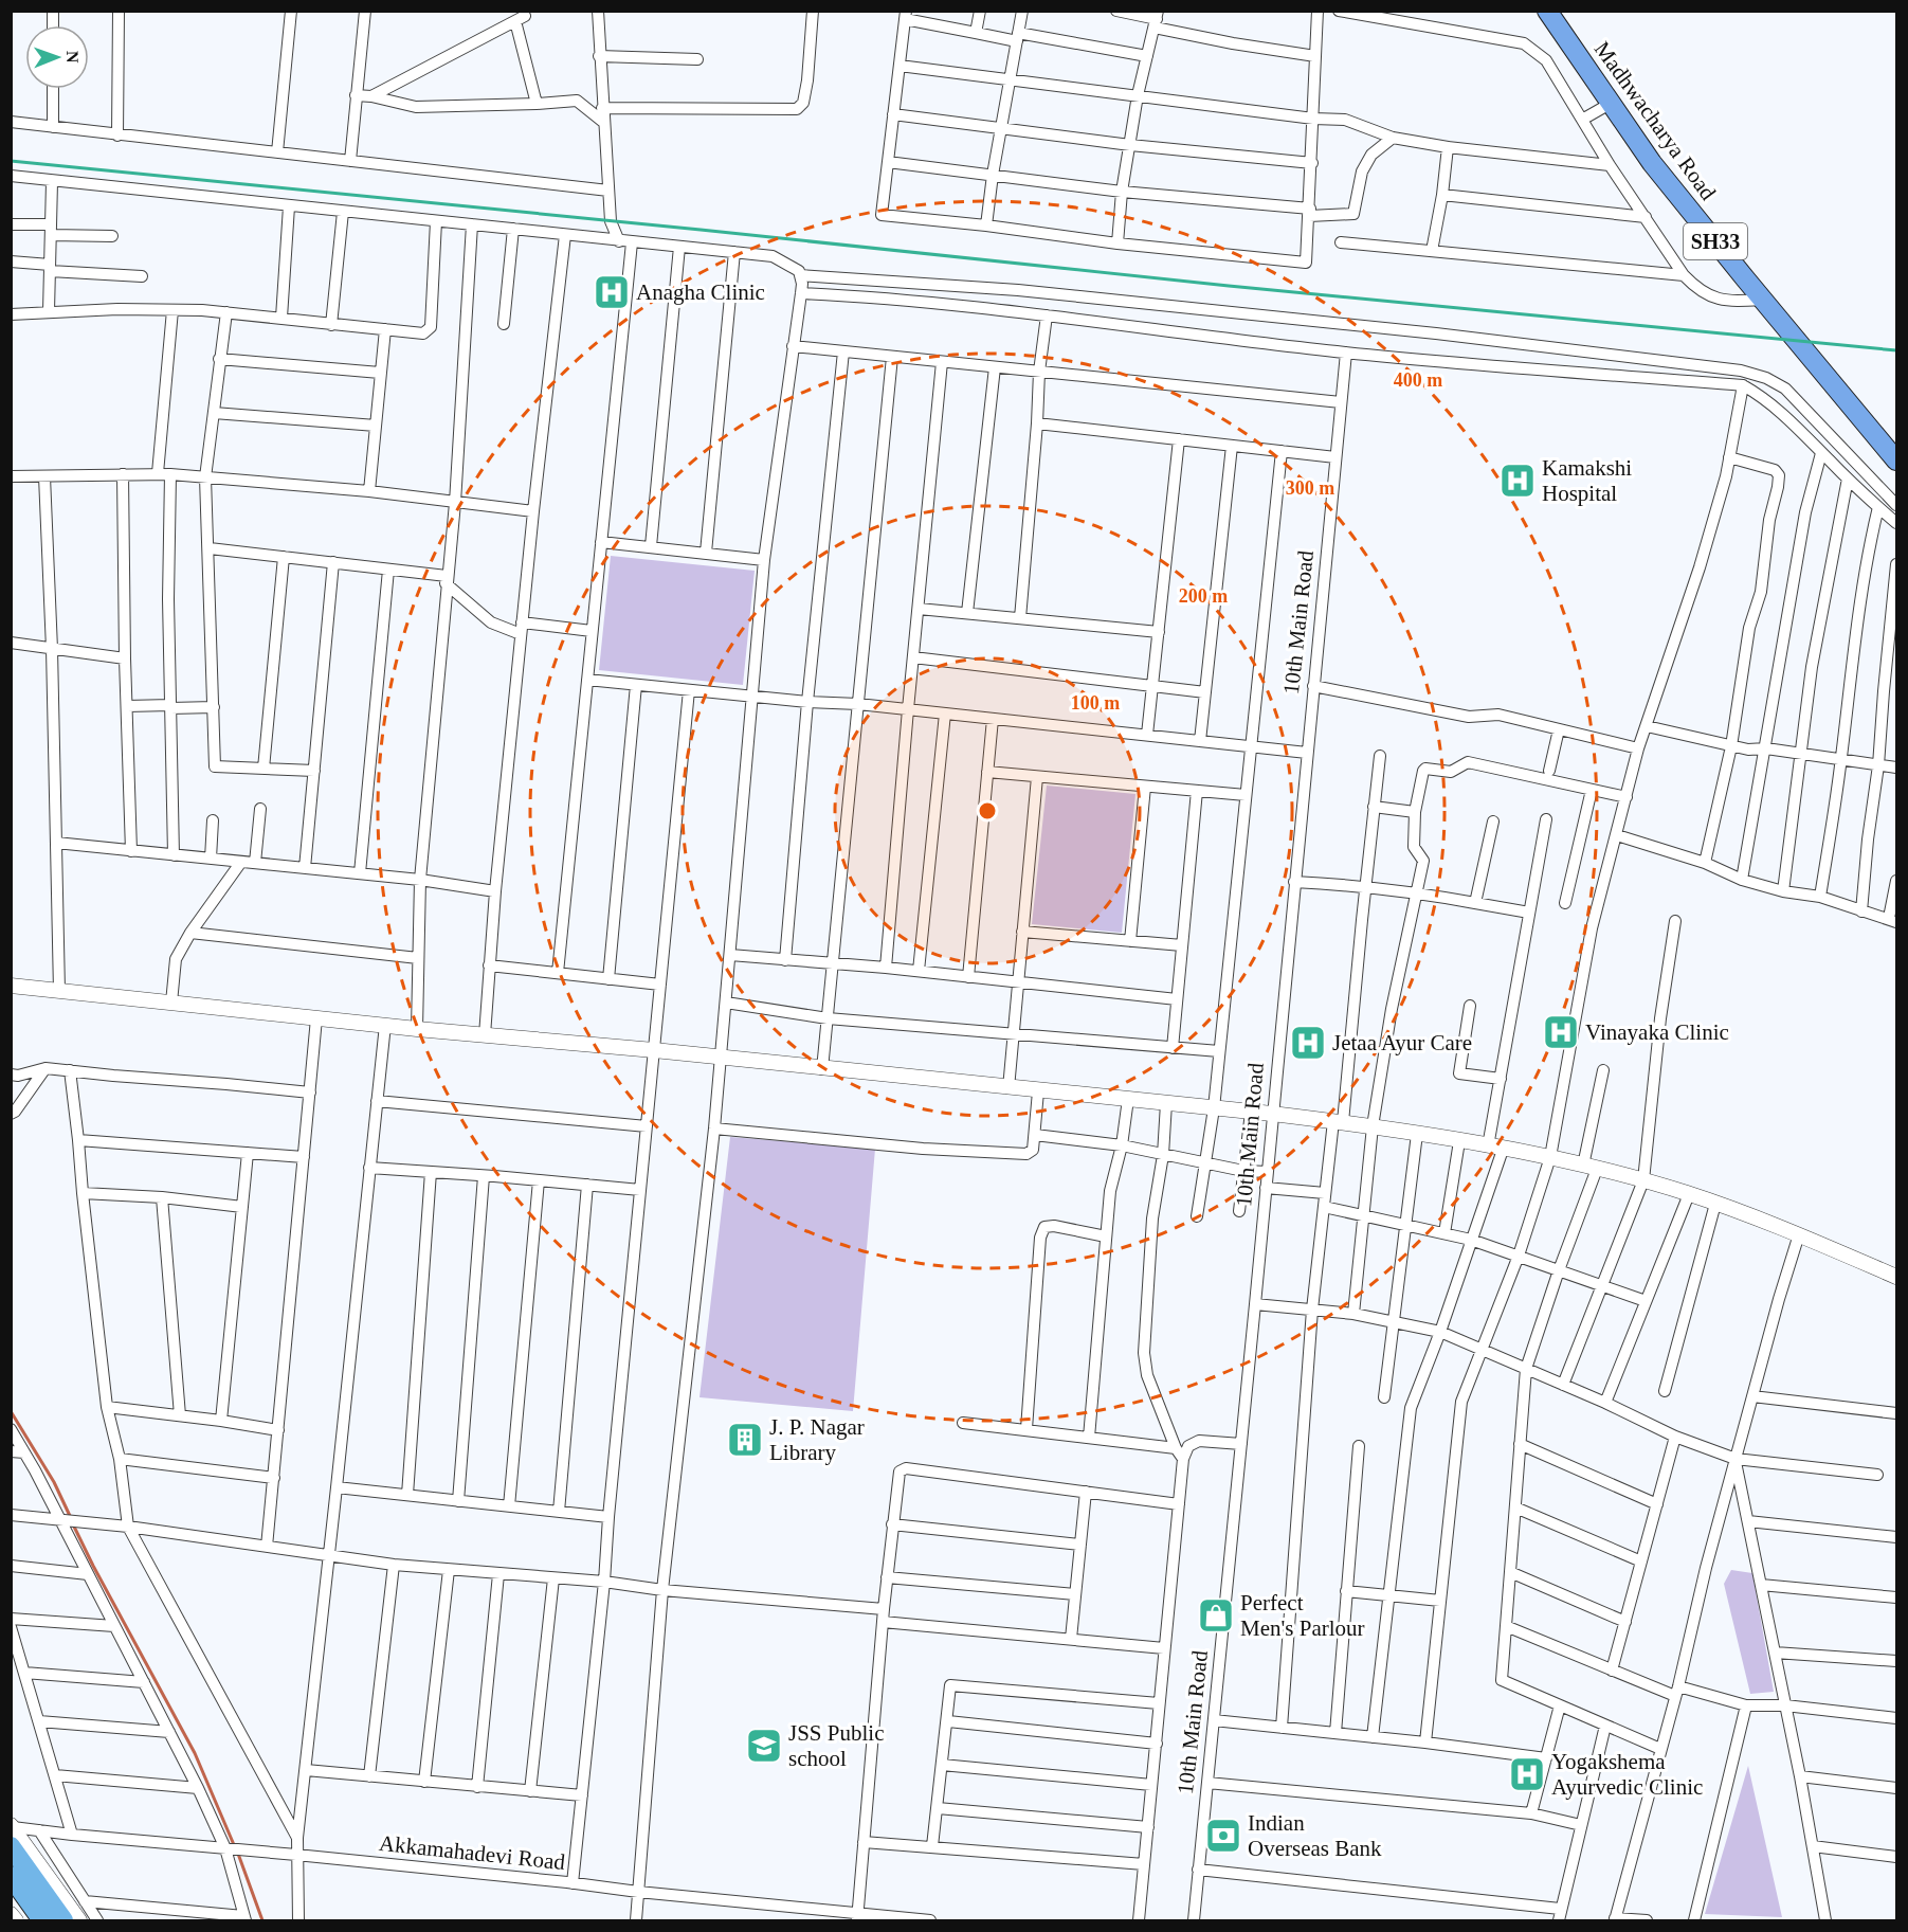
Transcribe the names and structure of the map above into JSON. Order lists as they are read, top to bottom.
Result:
{
  "streets": {
    "main road": ["Madhwacharya Road", "SH33"],
    "street": ["10th Main Road", "Akkamahadevi Road"]
  },
  "places": {
    "hospital": [
      "Anagha Clinic",
      "Kamakshi Hospital",
      "Vinayaka Clinic",
      "Jetaa Ayur Care",
      "Yogakshema Ayurvedic Clinic"
    ],
    "building": ["J. P. Nagar Library"],
    "shop": ["Perfect Men's Parlour"],
    "school or university": ["JSS Public school"],
    "bank": ["Indian Overseas Bank"]
  },
  "north": "right",
  "rings": [
    "400 m",
    "300 m",
    "200 m",
    "100 m"
  ]
}
